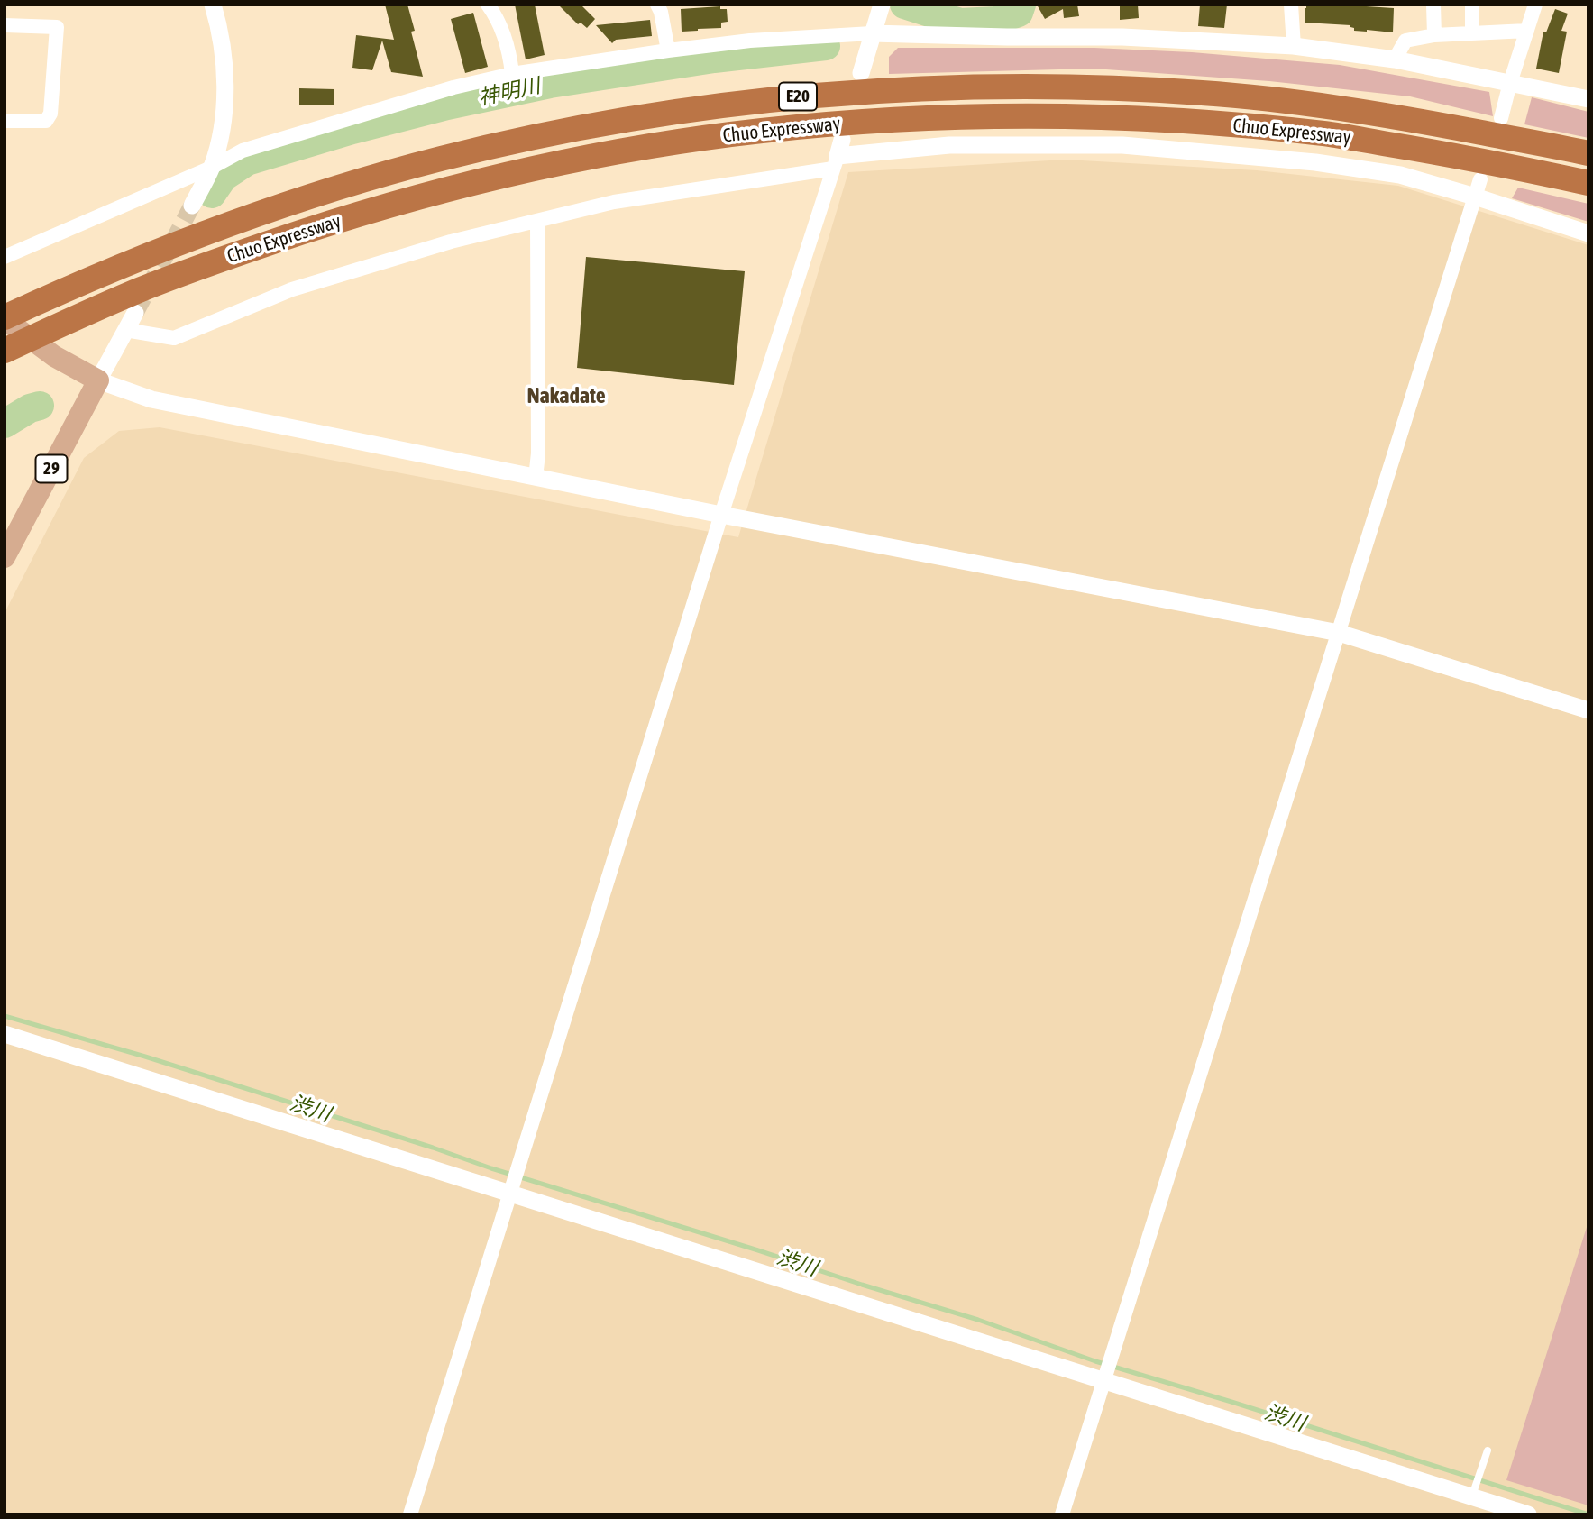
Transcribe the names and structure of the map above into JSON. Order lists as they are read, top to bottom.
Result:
{
  "streets": {
    "highway": ["E20", "Chuo Expressway"],
    "main road": ["29"]
  },
  "districts": ["Nakadate"],
  "water": ["神明川", "渋川"]
}
